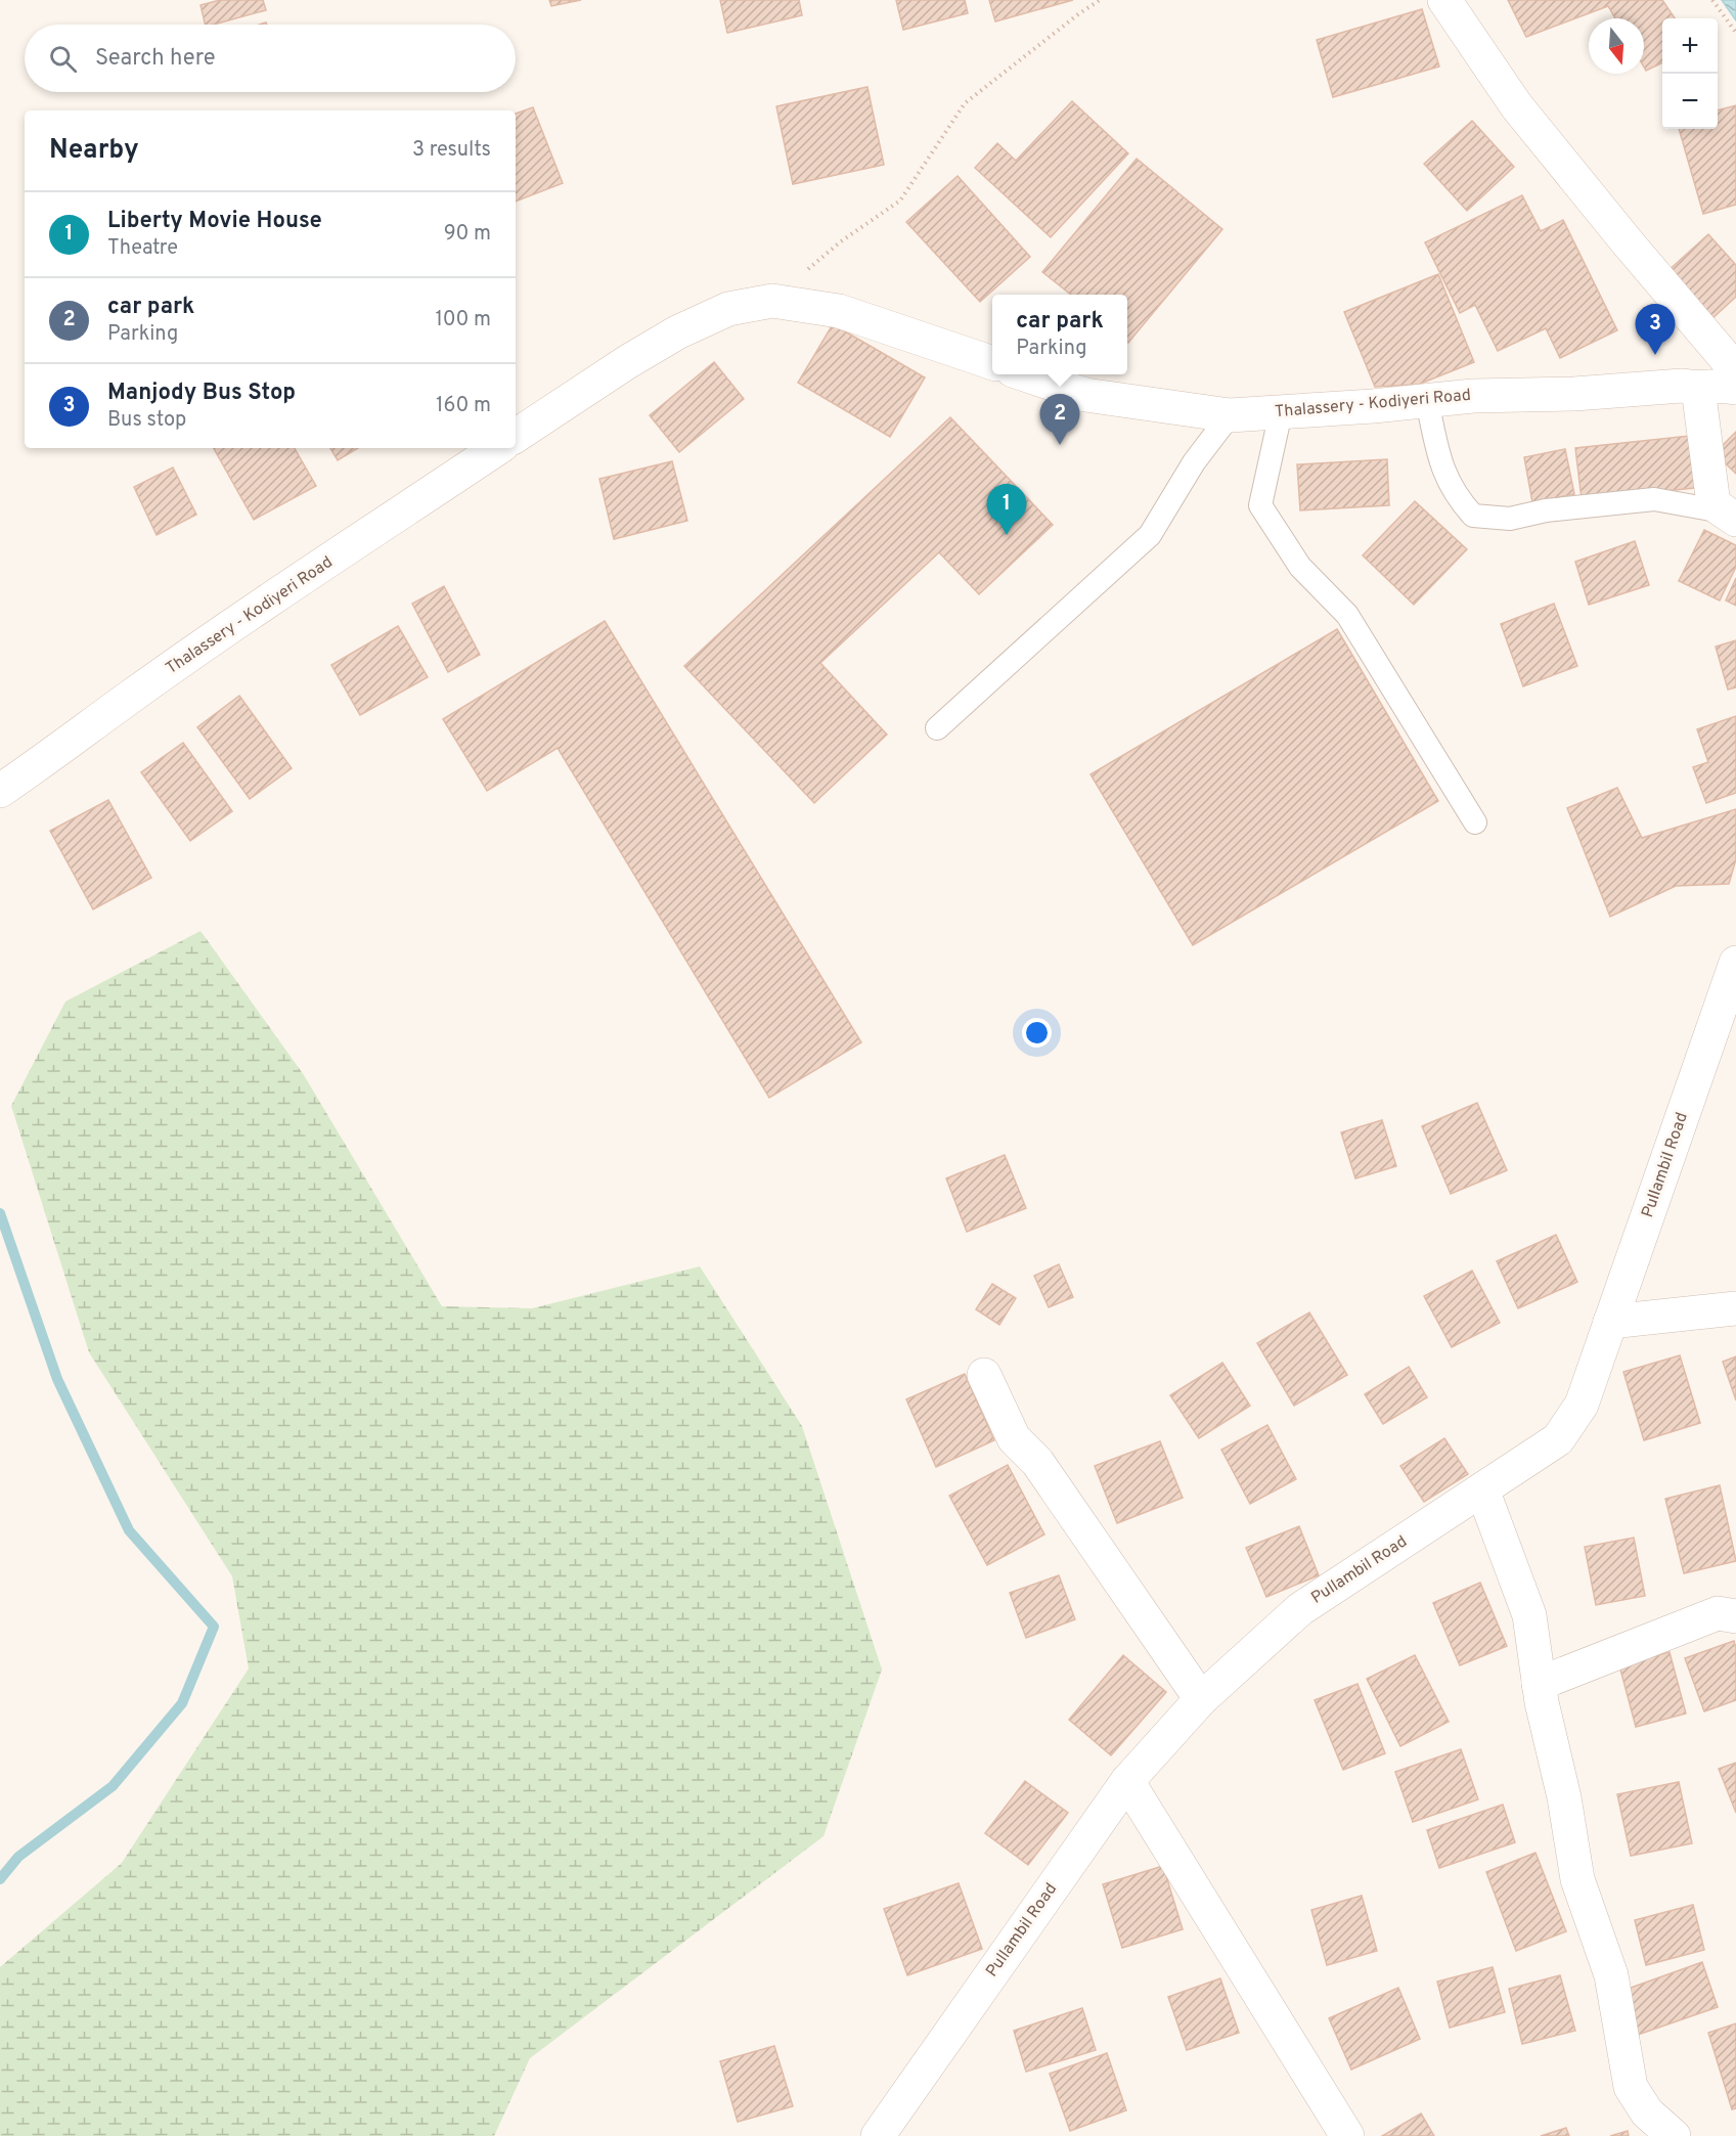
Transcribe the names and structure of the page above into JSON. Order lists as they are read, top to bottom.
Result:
{
  "streets": {
    "street": ["Thalassery - Kodiyeri Road", "Pullambil Road"]
  },
  "north": "bottom",
  "page": {
    "map_buttons": ["+", "−"],
    "search": "Search here",
    "heading": ["Nearby", "3 results"],
    "list": [
      {
        "mark": "1",
        "name": "Liberty Movie House",
        "note": "Theatre",
        "value": "90 m"
      },
      {
        "mark": "2",
        "name": "car park",
        "note": "Parking",
        "value": "100 m"
      },
      {
        "mark": "3",
        "name": "Manjody Bus Stop",
        "note": "Bus stop",
        "value": "160 m"
      }
    ],
    "popup": ["car park", "Parking"],
    "pins": ["3", "2", "1"]
  }
}
